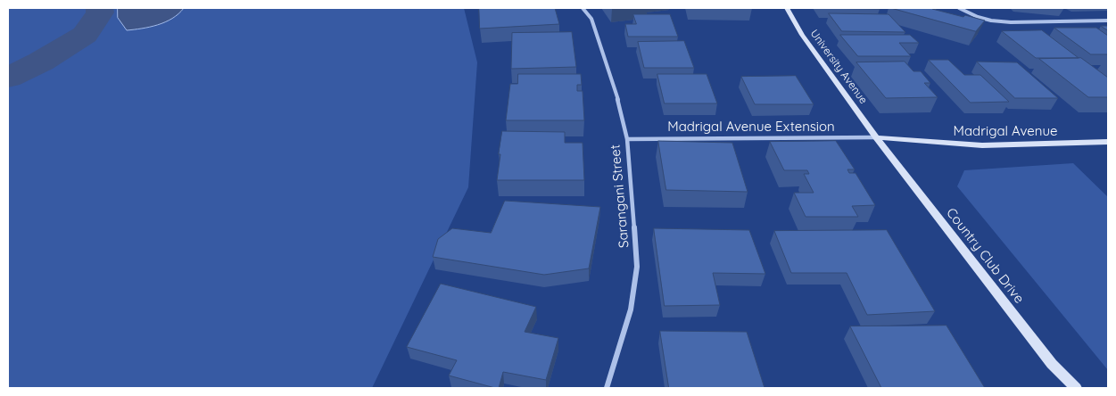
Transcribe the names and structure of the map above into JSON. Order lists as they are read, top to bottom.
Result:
{
  "streets": {
    "street": [
      "University Avenue",
      "Madrigal Avenue Extension",
      "Madrigal Avenue",
      "Sarangani Street",
      "Country Club Drive"
    ]
  },
  "crossings": [
    ["University Avenue", "Madrigal Avenue Extension"],
    ["University Avenue", "Madrigal Avenue"],
    ["University Avenue", "Country Club Drive"],
    ["Madrigal Avenue Extension", "Madrigal Avenue"],
    ["Madrigal Avenue Extension", "Sarangani Street"],
    ["Madrigal Avenue Extension", "Country Club Drive"],
    ["Madrigal Avenue", "Country Club Drive"]
  ]
}
